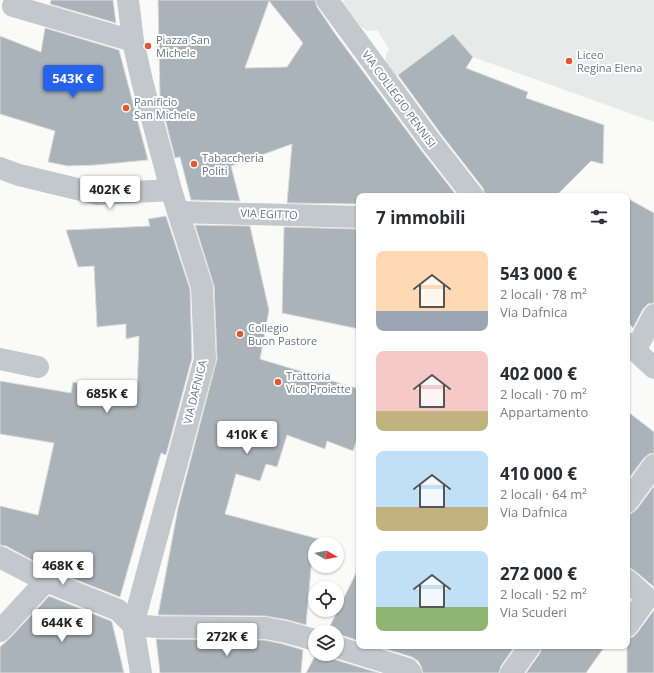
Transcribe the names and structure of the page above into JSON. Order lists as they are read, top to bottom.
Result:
{
  "streets": {
    "street": ["VIA COLLEGIO PENNISI", "VIA EGITTO", "VIA DAFNICA"]
  },
  "crossings": [
    ["VIA EGITTO", "VIA DAFNICA"]
  ],
  "places": [
    "Piazza San Michele",
    "Liceo Regina Elena",
    "Panificio San Michele",
    "Tabaccheria Politi",
    "Collegio Buon Pastore",
    "Trattoria Vico Proiette"
  ],
  "north": "right",
  "page": {
    "price": [
      "543K €",
      "402K €",
      "685K €",
      "410K €",
      "468K €",
      "644K €",
      "272K €"
    ],
    "heading": "7 immobili",
    "list": [
      {
        "name": "543 000 €",
        "note": "2 locali · 78 m² · Via Dafnica"
      },
      {
        "name": "402 000 €",
        "note": "2 locali · 70 m² · Appartamento"
      },
      {
        "name": "410 000 €",
        "note": "2 locali · 64 m² · Via Dafnica"
      },
      {
        "name": "272 000 €",
        "note": "2 locali · 52 m² · Via Scuderi"
      }
    ]
  }
}
